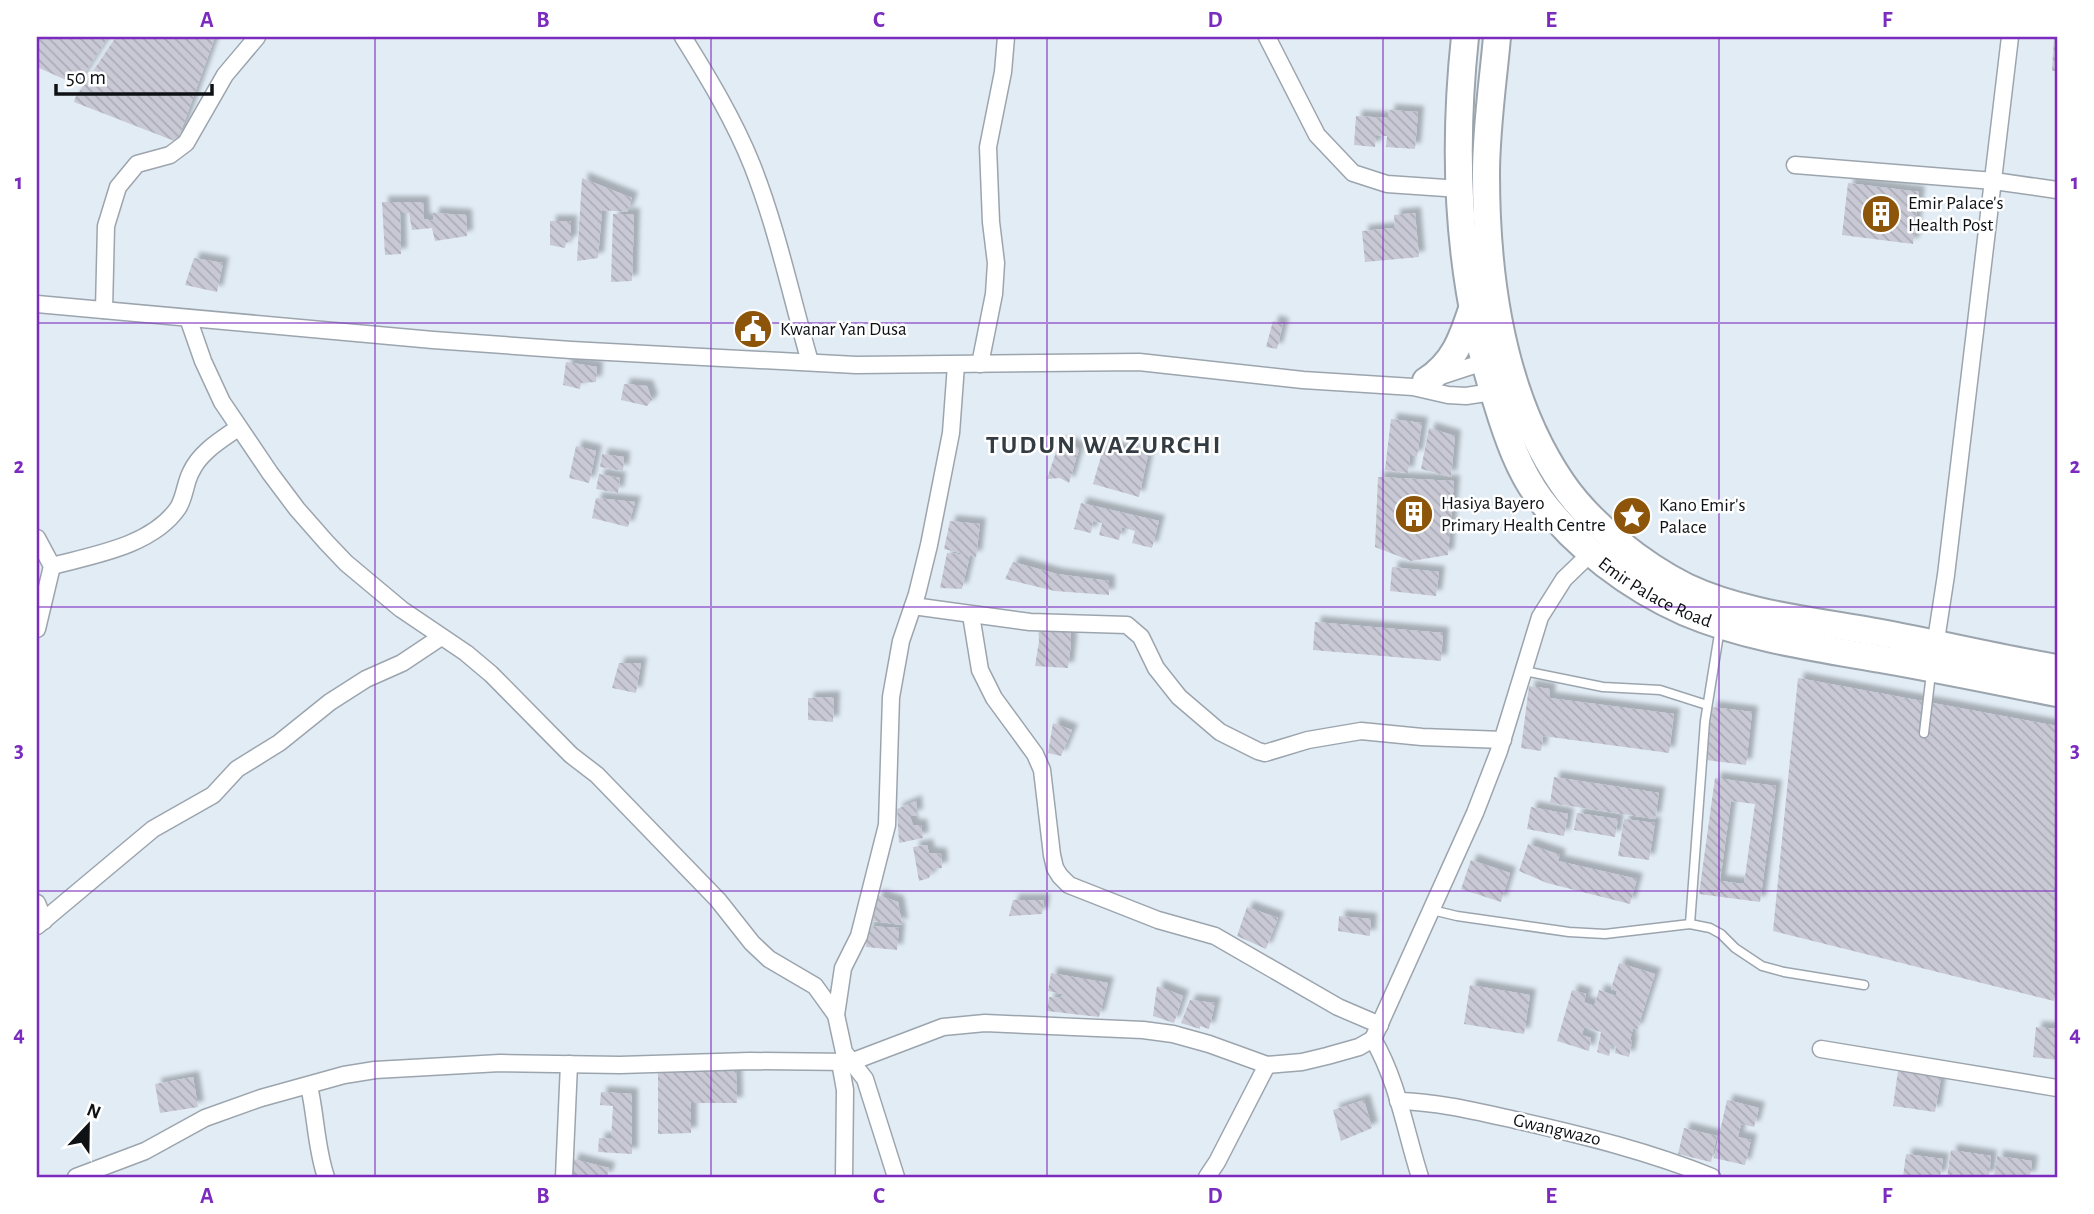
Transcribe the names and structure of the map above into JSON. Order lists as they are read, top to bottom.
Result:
{
  "streets": {
    "main road": ["Emir Palace Road"],
    "street": ["Gwangwazo"]
  },
  "districts": ["TUDUN WAZURCHI"],
  "places": {
    "building": ["Emir Palace's Health Post", "Hasiya Bayero Primary Health Centre"],
    "public building": ["Kwanar Yan Dusa"],
    "place": ["Kano Emir's Palace"]
  },
  "scale_bar": "50 m",
  "north": "top",
  "grid": {
    "columns": [
      "A",
      "B",
      "C",
      "D",
      "E",
      "F"
    ],
    "rows": [
      "1",
      "2",
      "3",
      "4"
    ]
  }
}
